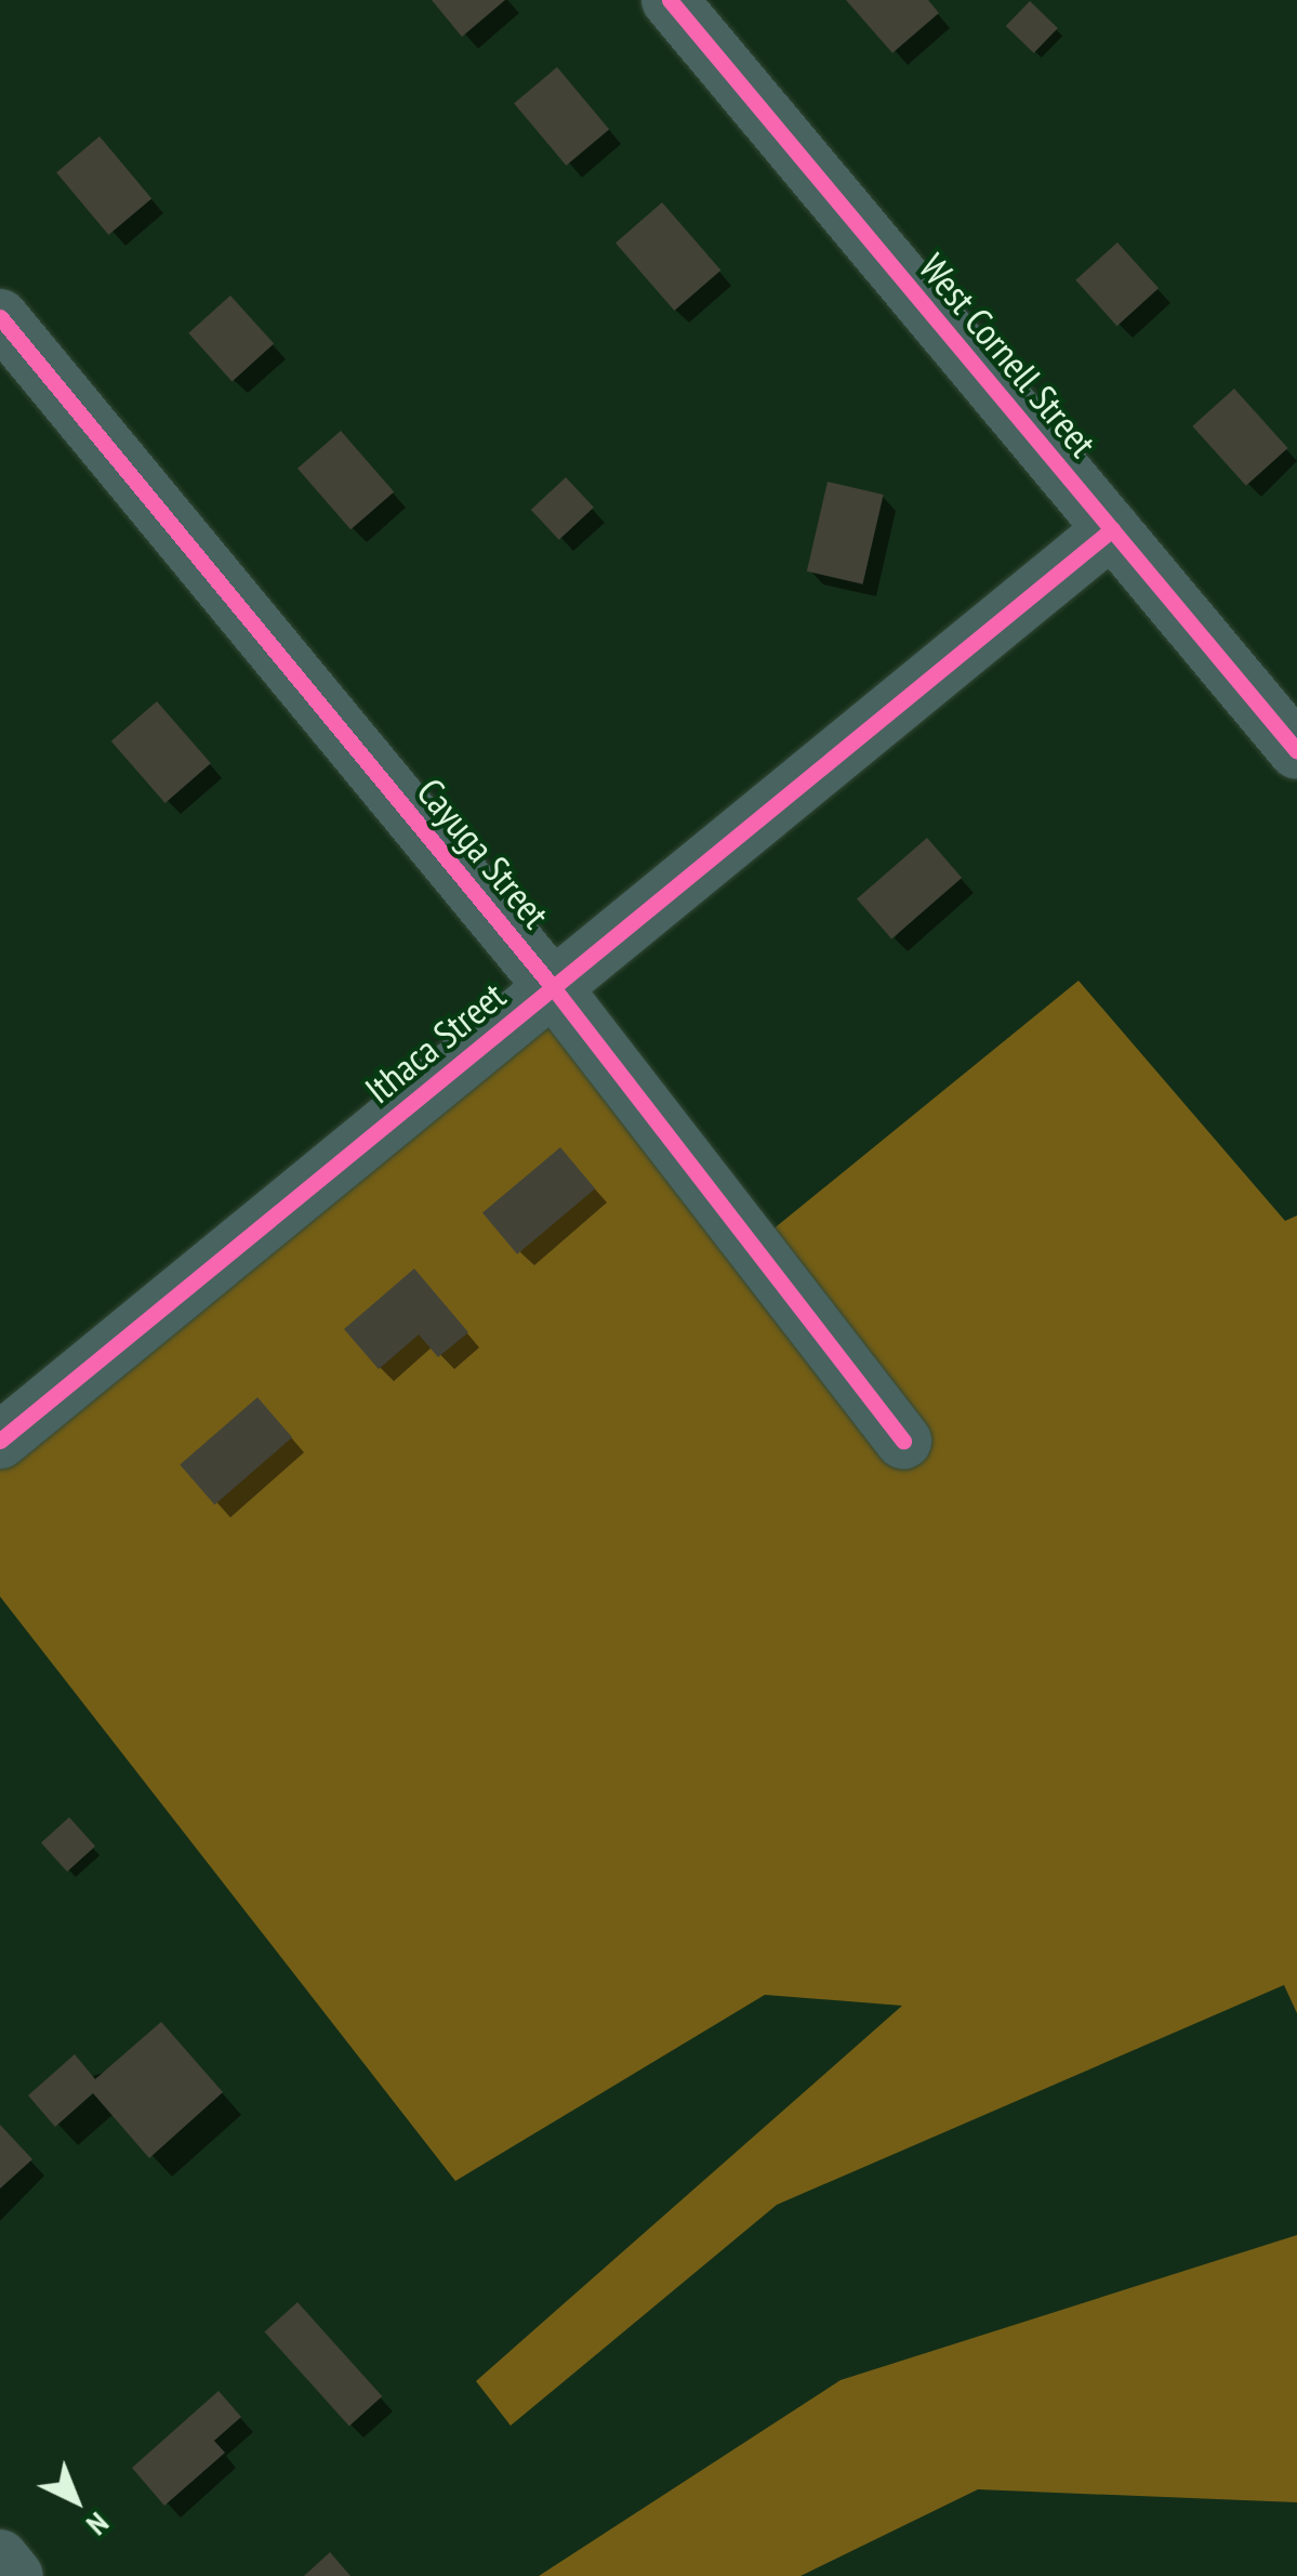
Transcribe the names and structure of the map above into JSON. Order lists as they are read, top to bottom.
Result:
{
  "streets": {
    "street": ["West Cornell Street", "Cayuga Street", "Ithaca Street"]
  },
  "crossings": [
    ["West Cornell Street", "Ithaca Street"],
    ["Cayuga Street", "Ithaca Street"]
  ],
  "north": "bottom right"
}
